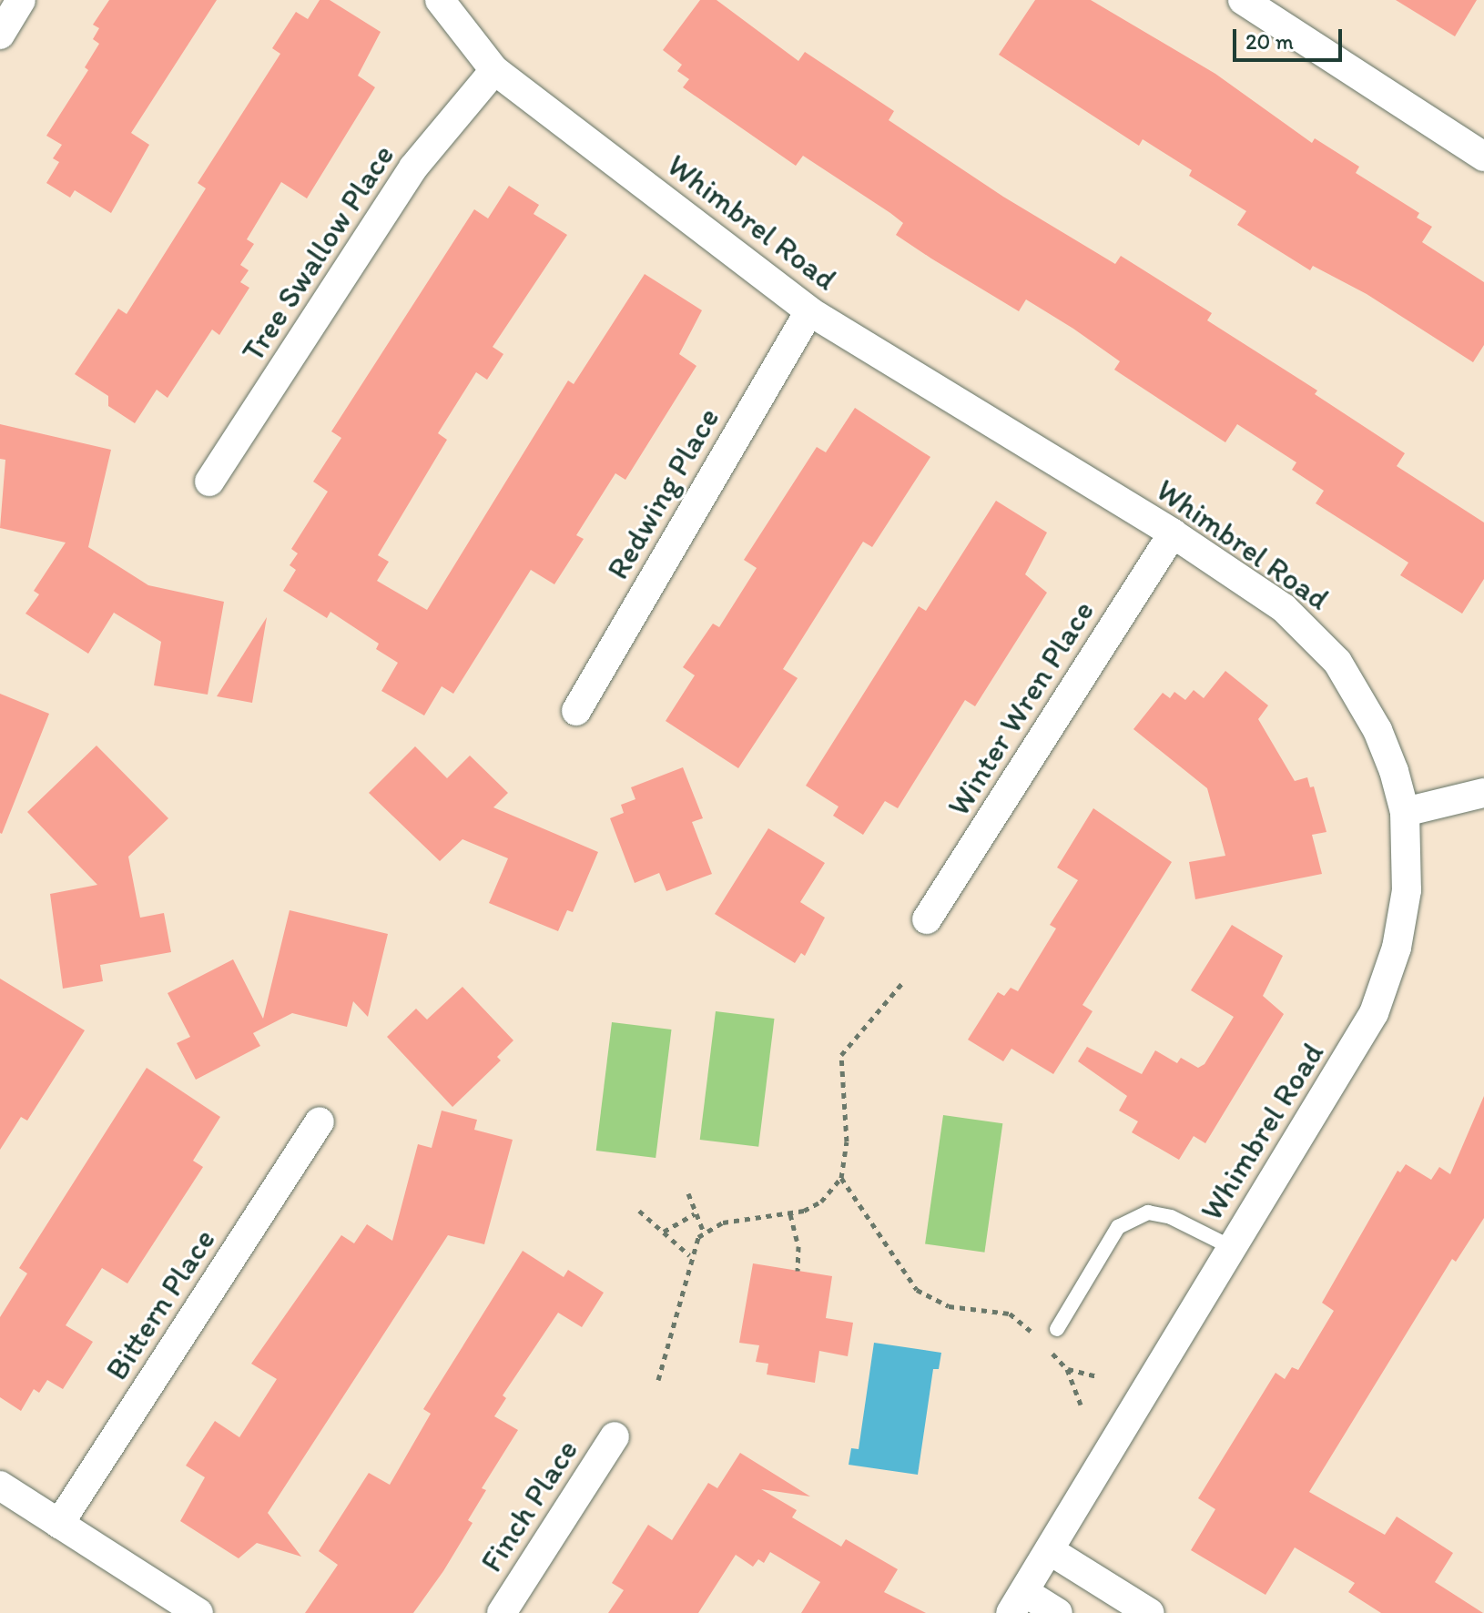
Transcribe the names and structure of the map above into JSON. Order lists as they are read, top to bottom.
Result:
{
  "streets": {
    "street": [
      "Whimbrel Road",
      "Tree Swallow Place",
      "Redwing Place",
      "Winter Wren Place",
      "Bittern Place",
      "Finch Place"
    ]
  },
  "crossings": [
    ["Whimbrel Road", "Tree Swallow Place"],
    ["Whimbrel Road", "Redwing Place"],
    ["Whimbrel Road", "Winter Wren Place"]
  ],
  "scale_bar": "20 m"
}
